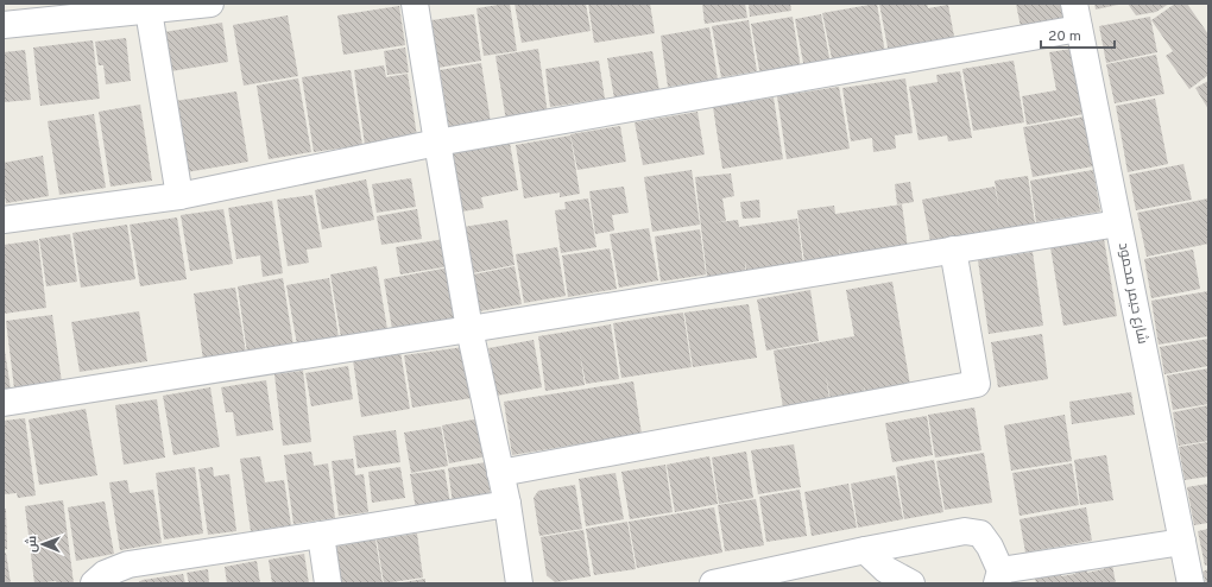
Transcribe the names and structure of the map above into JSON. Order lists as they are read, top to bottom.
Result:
{
  "streets": {
    "street": ["شارع حيمر محمود"]
  },
  "scale_bar": "20 m",
  "north": "left"
}
